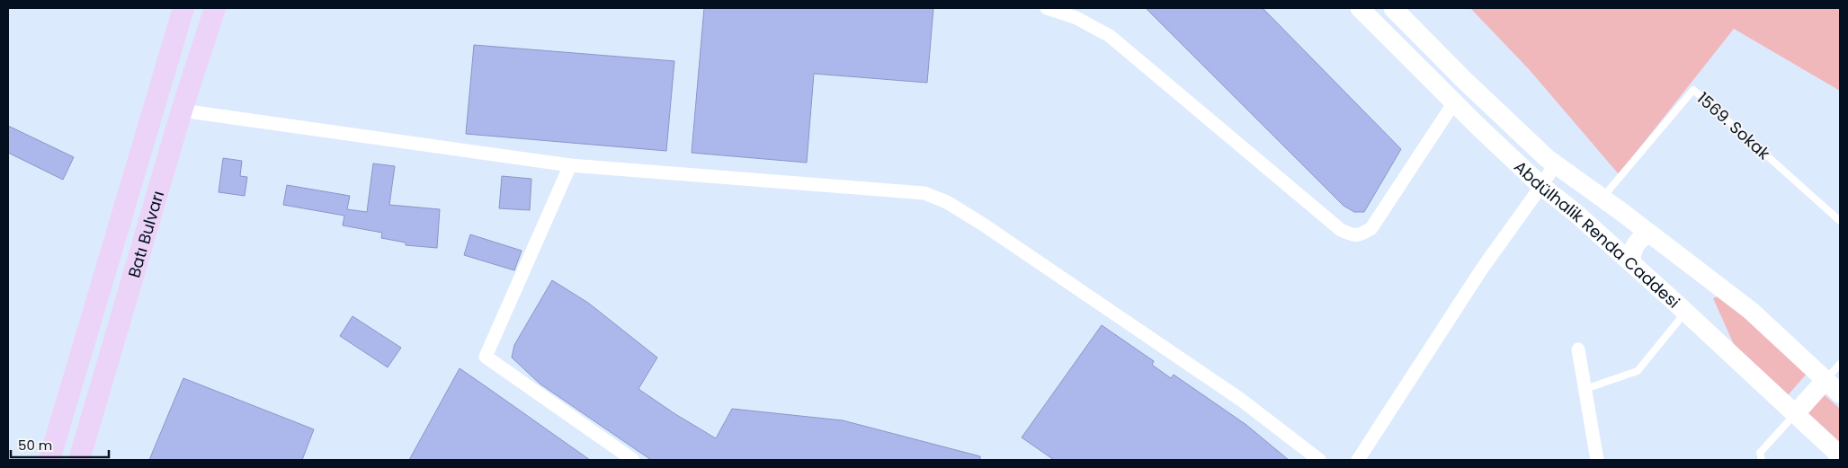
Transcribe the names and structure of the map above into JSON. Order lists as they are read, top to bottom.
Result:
{
  "streets": {
    "main road": ["Batı Bulvarı", "Abdülhalik Renda Caddesi"],
    "lane": ["1569. Sokak"]
  },
  "crossings": [
    ["1569. Sokak", "Abdülhalik Renda Caddesi"]
  ],
  "scale_bar": "50 m"
}
